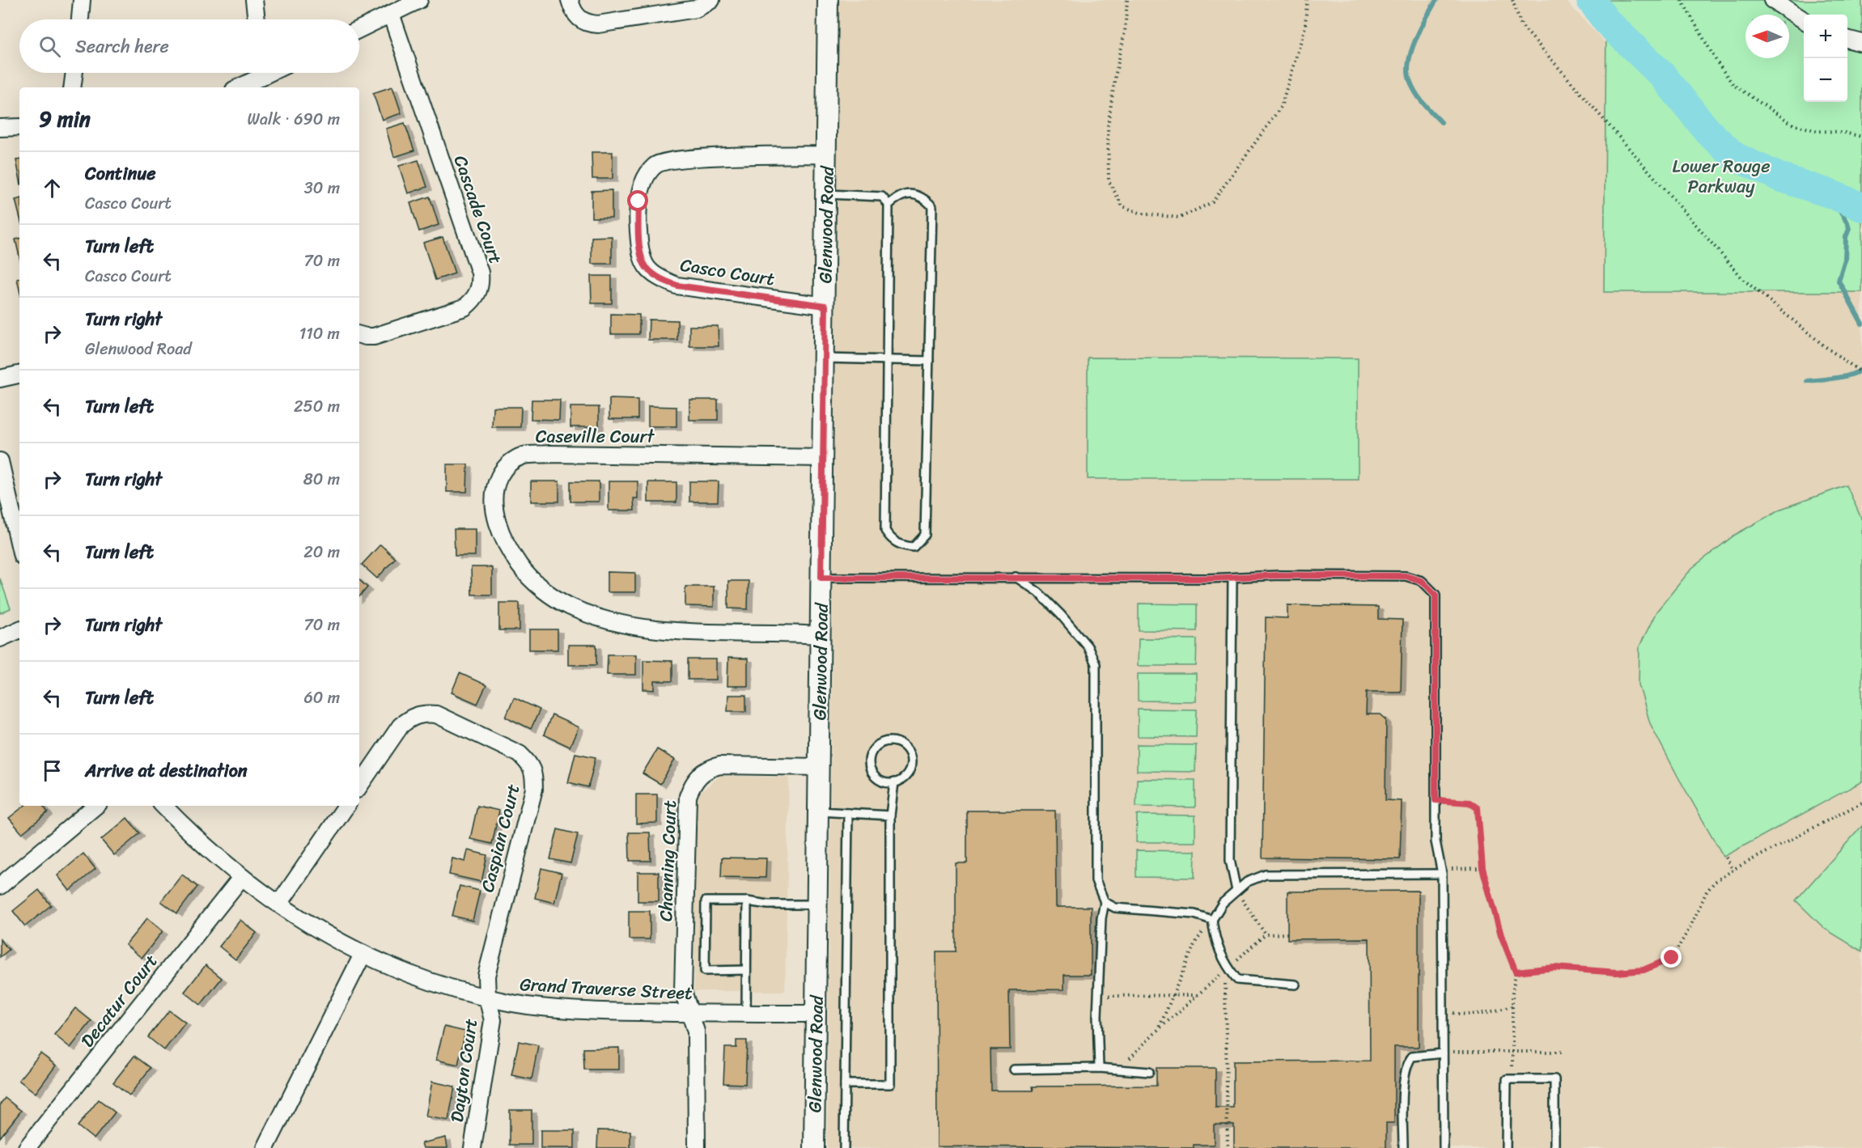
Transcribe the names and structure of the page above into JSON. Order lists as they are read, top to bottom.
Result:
{
  "streets": {
    "street": [
      "Cascade Court",
      "Glenwood Road",
      "Casco Court",
      "Caseville Court",
      "Caspian Court",
      "Channing Court",
      "Grand Traverse Street",
      "Decatur Court",
      "Dayton Court"
    ]
  },
  "crossings": [
    ["Glenwood Road", "Casco Court"],
    ["Glenwood Road", "Caseville Court"],
    ["Glenwood Road", "Channing Court"],
    ["Glenwood Road", "Grand Traverse Street"],
    ["Caspian Court", "Grand Traverse Street"],
    ["Caspian Court", "Dayton Court"],
    ["Channing Court", "Grand Traverse Street"],
    ["Grand Traverse Street", "Decatur Court"],
    ["Grand Traverse Street", "Dayton Court"]
  ],
  "parks": ["Lower Rouge Parkway"],
  "north": "left",
  "page": {
    "map_buttons": ["+", "−"],
    "search": "Search here",
    "heading": ["9 min", "Walk · 690 m"],
    "list": [
      ["Continue", "Casco Court", "30 m"],
      ["Turn left", "Casco Court", "70 m"],
      ["Turn right", "Glenwood Road", "110 m"],
      ["Turn left", "250 m"],
      ["Turn right", "80 m"],
      ["Turn left", "20 m"],
      ["Turn right", "70 m"],
      ["Turn left", "60 m"],
      "Arrive at destination"
    ]
  }
}
